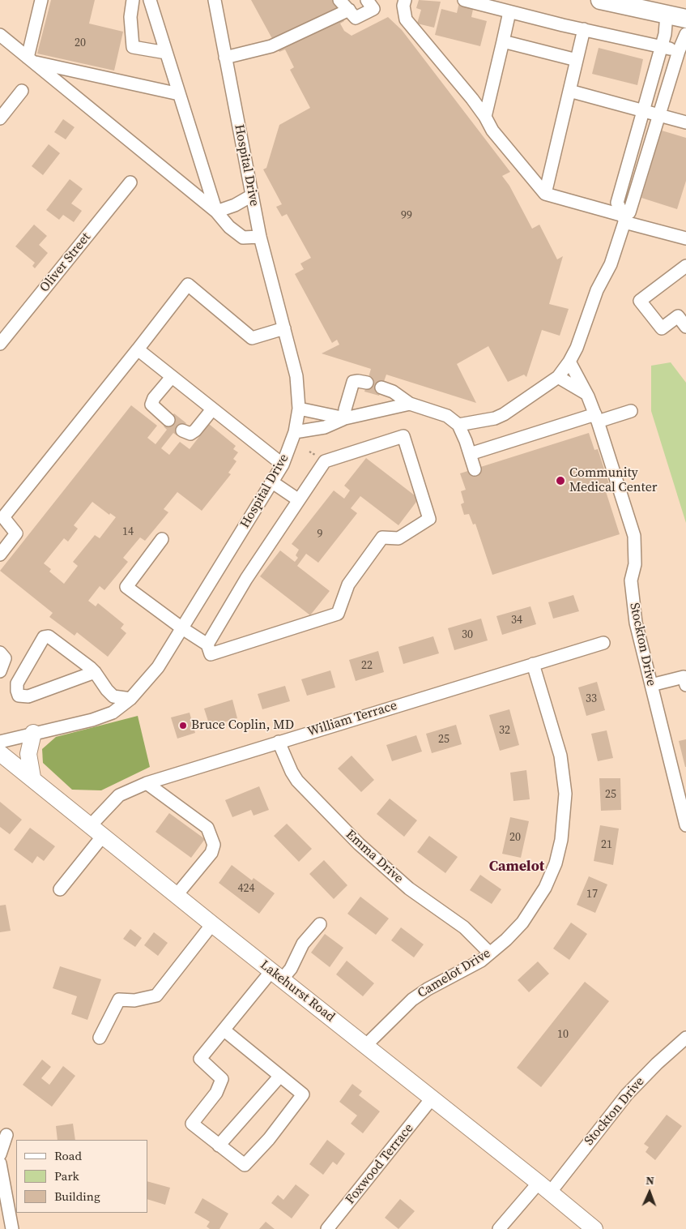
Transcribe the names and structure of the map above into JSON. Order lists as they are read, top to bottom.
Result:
{
  "streets": {
    "main road": ["Lakehurst Road"],
    "street": [
      "Hospital Drive",
      "Oliver Street",
      "Stockton Drive",
      "William Terrace",
      "Emma Drive",
      "Camelot Drive",
      "Foxwood Terrace"
    ]
  },
  "crossings": [
    ["Stockton Drive", "Lakehurst Road"],
    ["William Terrace", "Emma Drive"],
    ["William Terrace", "Camelot Drive"],
    ["William Terrace", "Lakehurst Road"],
    ["Emma Drive", "Camelot Drive"],
    ["Camelot Drive", "Lakehurst Road"],
    ["Lakehurst Road", "Foxwood Terrace"]
  ],
  "districts": ["Camelot"],
  "places": ["Community Medical Center", "Bruce Coplin, MD"],
  "house_numbers": [
    "20",
    "99",
    "14",
    "9",
    "34",
    "30",
    "22",
    "33",
    "32",
    "25",
    "25",
    "20",
    "21",
    "424",
    "17",
    "10"
  ],
  "legend": ["Road", "Park", "Building"],
  "north": "top"
}
